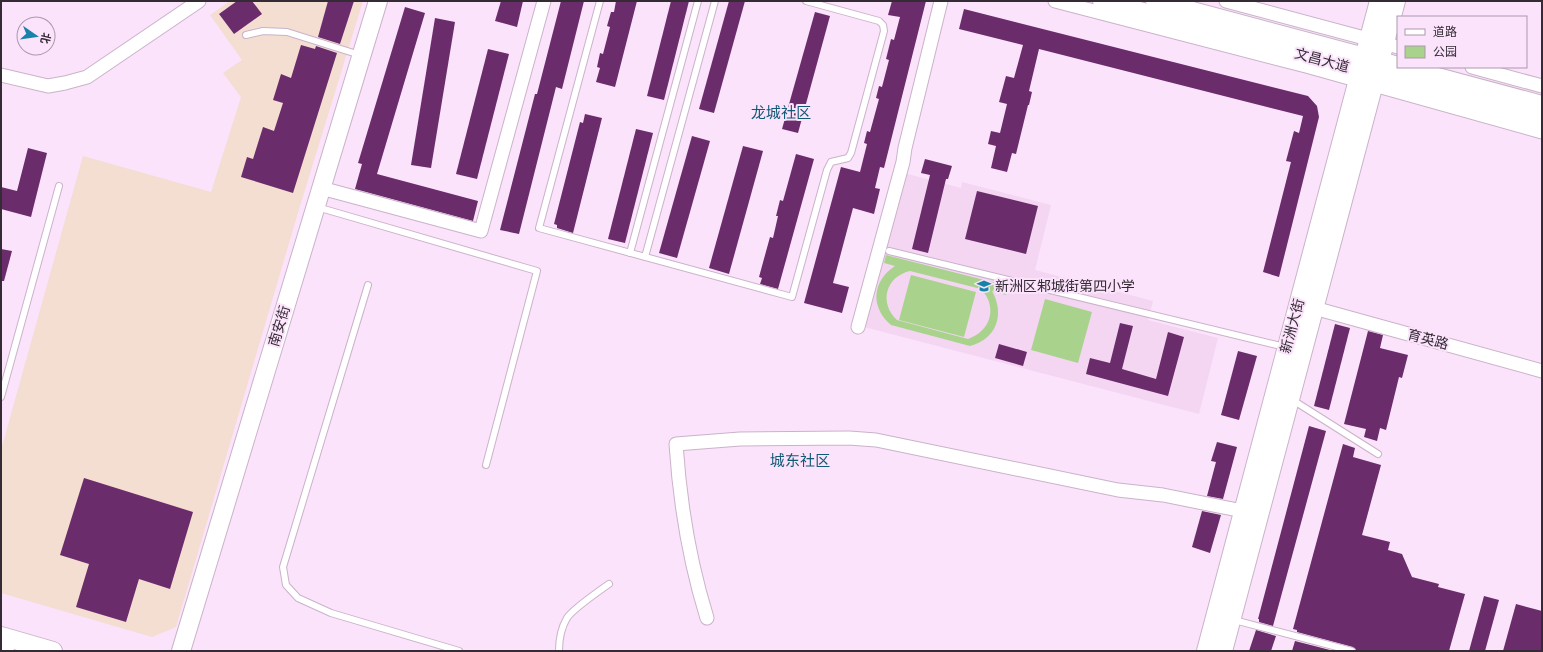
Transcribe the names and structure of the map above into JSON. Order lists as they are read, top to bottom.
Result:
{
  "streets": {
    "main road": ["文昌大道", "南安街", "新洲大街"],
    "street": ["育英路"]
  },
  "crossings": [
    ["文昌大道", "新洲大街"],
    ["新洲大街", "育英路"]
  ],
  "districts": ["龙城社区", "城东社区"],
  "places": {
    "school or university": ["新洲区邾城街第四小学"]
  },
  "legend": ["道路", "公园"],
  "north": "right"
}
